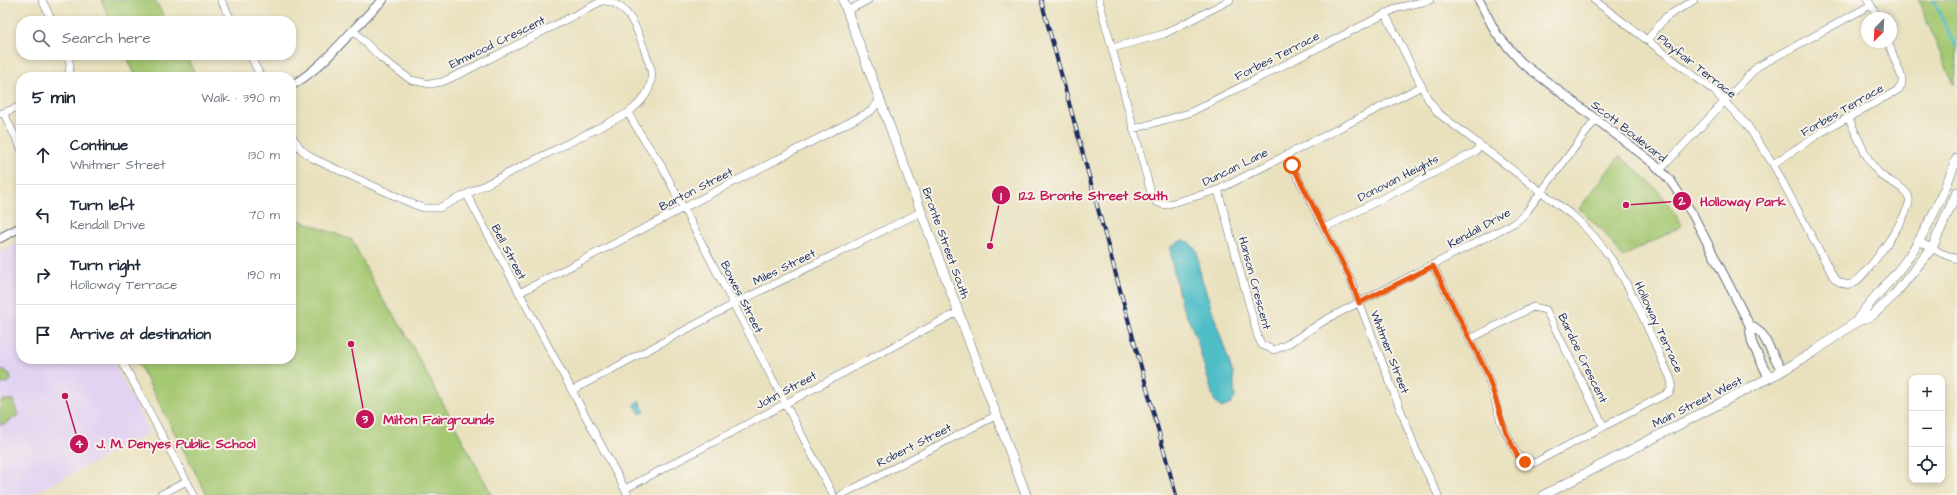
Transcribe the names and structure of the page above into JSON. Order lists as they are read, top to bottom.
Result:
{
  "streets": {
    "main road": ["Bronte Street South", "Main Street West"],
    "street": [
      "Elmwood Crescent",
      "Forbes Terrace",
      "Playfair Terrace",
      "Scott Boulevard",
      "Duncan Lane",
      "Donovan Heights",
      "Barton Street",
      "Kendall Drive",
      "Bell Street",
      "Miles Street",
      "Hanson Crescent",
      "Bowes Street",
      "Holloway Terrace",
      "Whitmer Street",
      "Bardoe Crescent",
      "John Street",
      "Robert Street"
    ]
  },
  "crossings": [
    ["Elmwood Crescent", "Bell Street"],
    ["Elmwood Crescent", "Bowes Street"],
    ["Forbes Terrace", "Playfair Terrace"],
    ["Forbes Terrace", "Duncan Lane"],
    ["Forbes Terrace", "Holloway Terrace"],
    ["Scott Boulevard", "Kendall Drive"],
    ["Scott Boulevard", "Main Street West"],
    ["Duncan Lane", "Hanson Crescent"],
    ["Duncan Lane", "Holloway Terrace"],
    ["Duncan Lane", "Whitmer Street"],
    ["Donovan Heights", "Holloway Terrace"],
    ["Donovan Heights", "Whitmer Street"],
    ["Barton Street", "Bronte Street South"],
    ["Barton Street", "Bell Street"],
    ["Barton Street", "Bowes Street"],
    ["Kendall Drive", "Hanson Crescent"],
    ["Kendall Drive", "Holloway Terrace"],
    ["Kendall Drive", "Whitmer Street"],
    ["Bronte Street South", "Miles Street"],
    ["Bronte Street South", "John Street"],
    ["Bronte Street South", "Robert Street"],
    ["Bell Street", "Miles Street"],
    ["Bell Street", "John Street"],
    ["Miles Street", "Bowes Street"],
    ["Hanson Crescent", "Whitmer Street"],
    ["Bowes Street", "John Street"],
    ["Holloway Terrace", "Bardoe Crescent"]
  ],
  "places": [
    "Holloway Park",
    "122 Bronte Street South",
    "Milton Fairgrounds",
    "J. M. Denyes Public School"
  ],
  "north": "bottom left",
  "page": {
    "search": "Search here",
    "heading": ["5 min", "Walk · 390 m"],
    "list": [
      ["Continue", "Whitmer Street", "130 m"],
      ["Turn left", "Kendall Drive", "70 m"],
      ["Turn right", "Holloway Terrace", "190 m"],
      "Arrive at destination"
    ],
    "map_buttons": ["+", "−"]
  }
}
